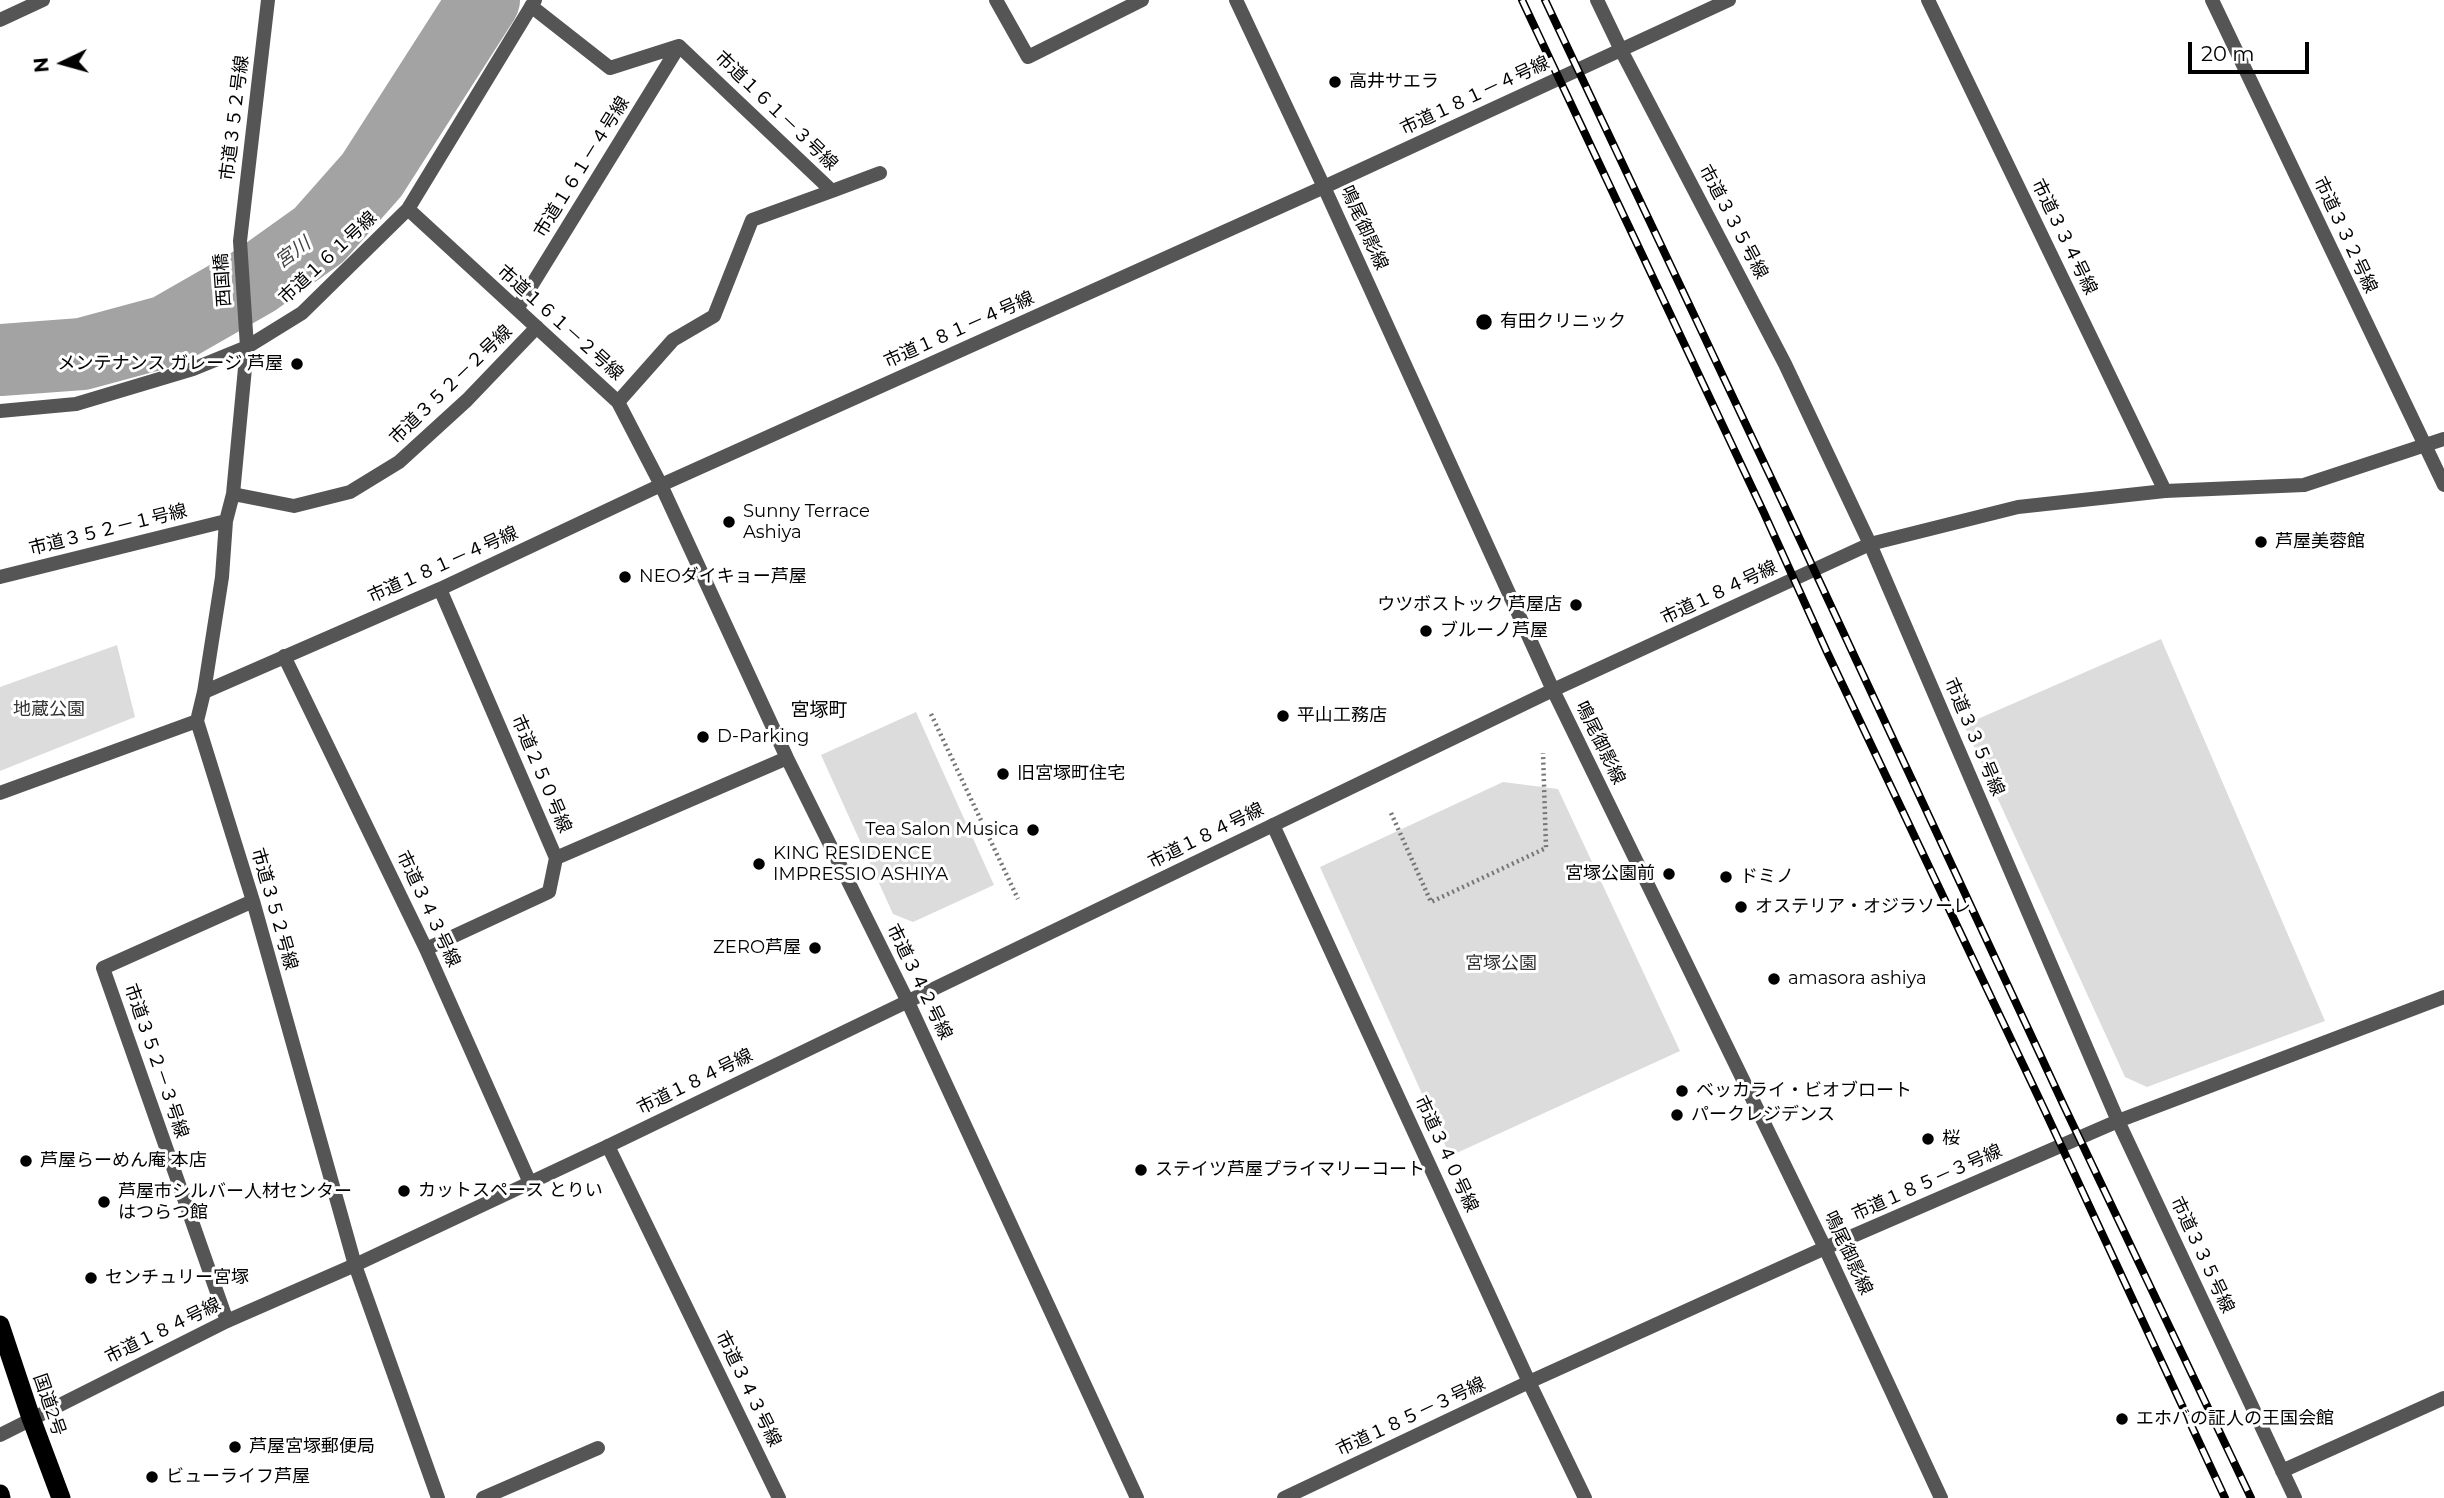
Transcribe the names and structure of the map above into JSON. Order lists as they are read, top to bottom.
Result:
{
  "streets": {
    "highway": ["国道2号"],
    "street": [
      "市道１８１－４号線",
      "市道１６１－３号線",
      "市道３５２号線",
      "市道１６１－４号線",
      "市道３３５号線",
      "鳴尾御影線",
      "市道３３２号線",
      "市道３３４号線",
      "市道１６１号線",
      "西国橋",
      "市道１６１－２号線",
      "市道３５２－２号線",
      "市道３５２－１号線",
      "市道１８４号線",
      "市道２５０号線",
      "市道３４３号線",
      "市道３４２号線",
      "市道３５２－３号線",
      "市道３４０号線",
      "市道１８５－３号線"
    ]
  },
  "crossings": [
    ["市道１８１－４号線", "市道３３５号線"],
    ["市道１８１－４号線", "鳴尾御影線"],
    ["市道１８１－４号線", "市道１６１－２号線"],
    ["市道１８１－４号線", "市道２５０号線"],
    ["市道１８１－４号線", "市道３４３号線"],
    ["市道１８１－４号線", "市道３４２号線"],
    ["市道１６１－３号線", "市道１６１－４号線"],
    ["市道１６１－３号線", "市道１６１－２号線"],
    ["市道３５２号線", "西国橋"],
    ["市道３５２号線", "市道１８４号線"],
    ["市道３５２号線", "市道３５２－３号線"],
    ["市道１６１－４号線", "市道１６１－２号線"],
    ["市道３３５号線", "市道１８４号線"],
    ["市道３３５号線", "市道１８５－３号線"],
    ["鳴尾御影線", "市道１８４号線"],
    ["鳴尾御影線", "市道１８５－３号線"],
    ["市道３３２号線", "市道１８４号線"],
    ["市道３３４号線", "市道１８４号線"],
    ["市道１６１号線", "西国橋"],
    ["市道１６１号線", "市道１６１－２号線"],
    ["市道１６１－２号線", "市道３５２－２号線"],
    ["市道１６１－２号線", "市道３４２号線"],
    ["市道１８４号線", "市道３４３号線"],
    ["市道１８４号線", "市道３４２号線"],
    ["市道１８４号線", "市道３５２－３号線"],
    ["市道１８４号線", "市道３４０号線"],
    ["市道１８４号線", "国道2号"],
    ["市道２５０号線", "市道３４２号線"],
    ["市道３４０号線", "市道１８５－３号線"]
  ],
  "districts": ["宮塚町"],
  "water": ["宮川"],
  "parks": ["地蔵公園", "宮塚公園"],
  "places": [
    "高井サエラ",
    "有田クリニック",
    "メンテナンス ガレージ 芦屋",
    "Sunny Terrace Ashiya",
    "芦屋美蓉館",
    "NEOダイキョー芦屋",
    "ウツボストック 芦屋店",
    "ブルーノ芦屋",
    "平山工務店",
    "D-Parking",
    "旧宮塚町住宅",
    "Tea Salon Musica",
    "KING RESIDENCE IMPRESSIO ASHIYA",
    "宮塚公園前",
    "ドミノ",
    "オステリア・オジラソーレ",
    "ZERO芦屋",
    "amasora ashiya",
    "ベッカライ・ビオブロート",
    "パークレジデンス",
    "桜",
    "芦屋らーめん庵 本店",
    "ステイツ芦屋プライマリーコート",
    "カットスペース とりい",
    "芦屋市シルバー人材センター はつらつ館",
    "センチュリー宮塚",
    "エホバの証人の王国会館",
    "芦屋宮塚郵便局",
    "ビューライフ芦屋"
  ],
  "scale_bar": "20 m",
  "north": "left"
}
